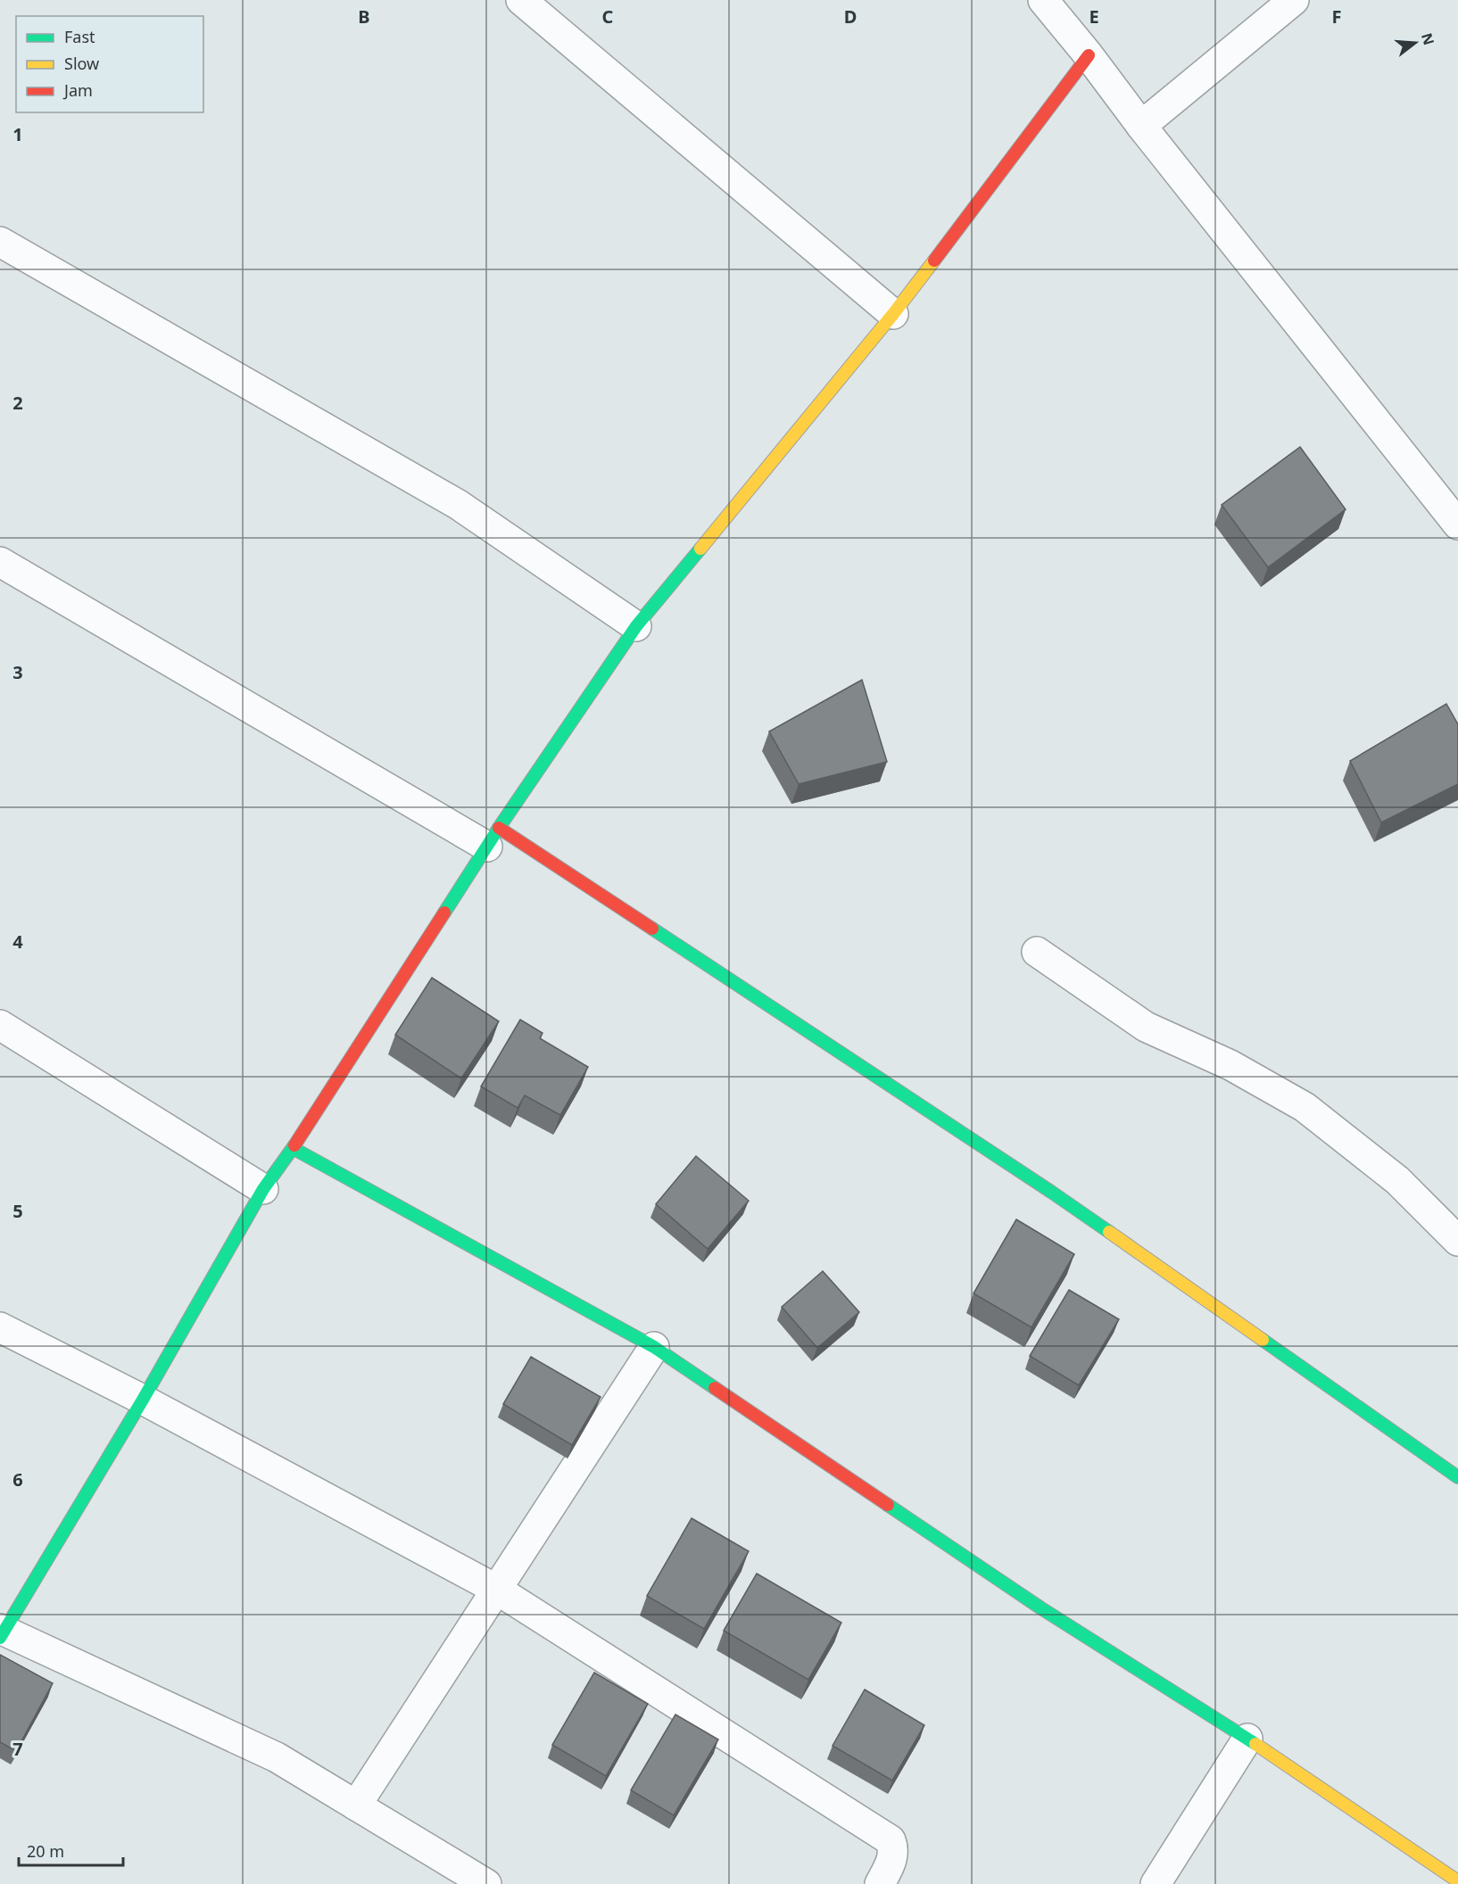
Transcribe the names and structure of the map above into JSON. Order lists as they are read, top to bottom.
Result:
{
  "legend": ["Fast", "Slow", "Jam"],
  "scale_bar": "20 m",
  "north": "right",
  "grid": {
    "columns": [
      "B",
      "C",
      "D",
      "E",
      "F"
    ],
    "rows": [
      "1",
      "2",
      "3",
      "4",
      "5",
      "6",
      "7"
    ]
  }
}
